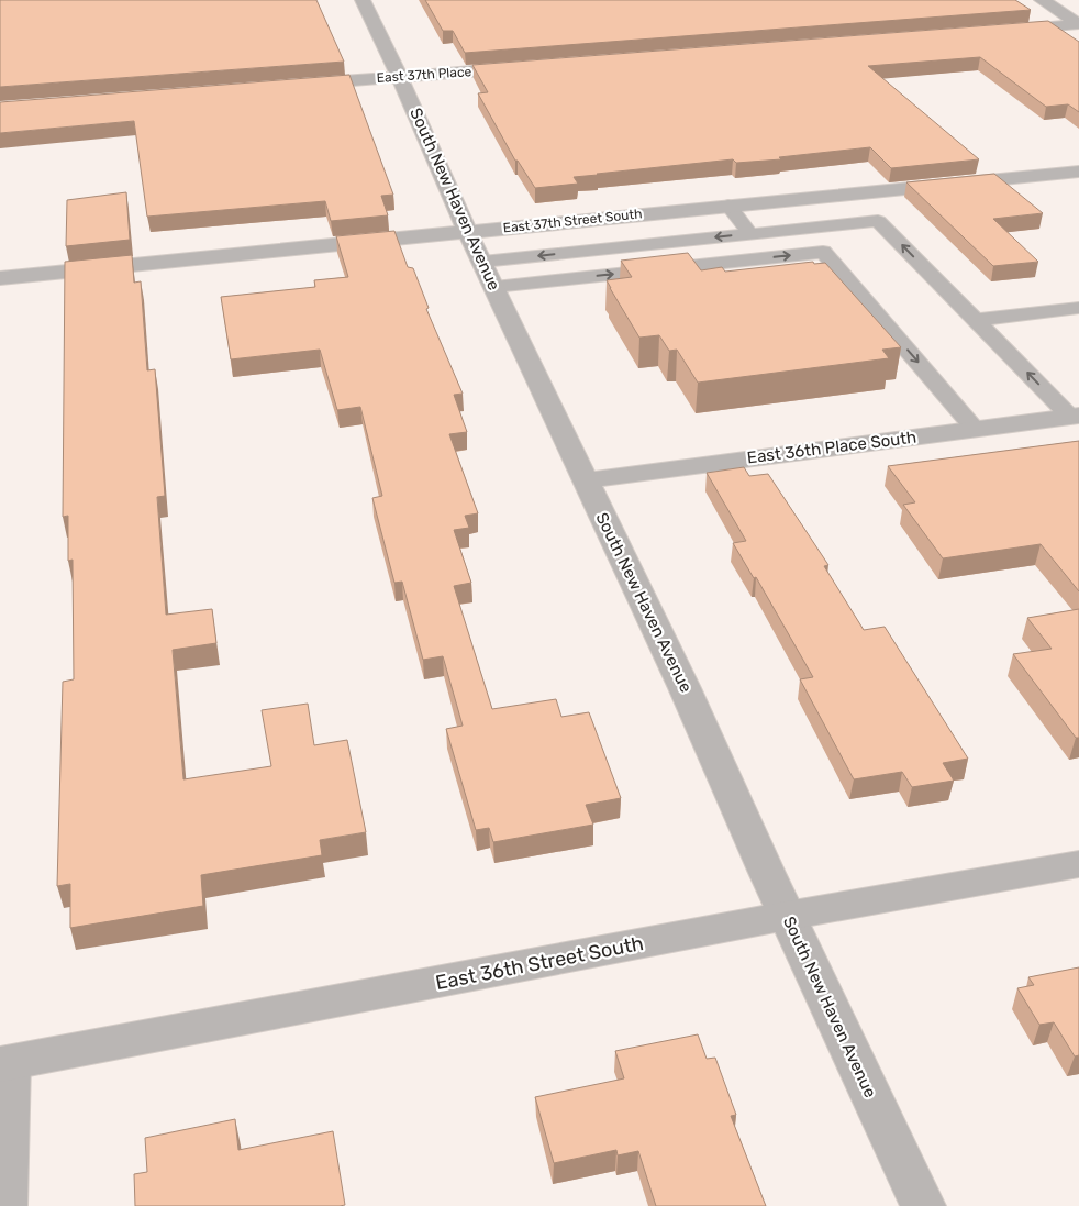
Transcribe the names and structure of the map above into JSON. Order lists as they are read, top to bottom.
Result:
{
  "streets": {
    "street": [
      "East 37th Place",
      "South New Haven Avenue",
      "East 37th Street South",
      "East 36th Place South",
      "East 36th Street South"
    ]
  },
  "crossings": [
    ["East 37th Place", "South New Haven Avenue"],
    ["South New Haven Avenue", "East 37th Street South"],
    ["South New Haven Avenue", "East 36th Place South"],
    ["South New Haven Avenue", "East 36th Street South"]
  ]
}
